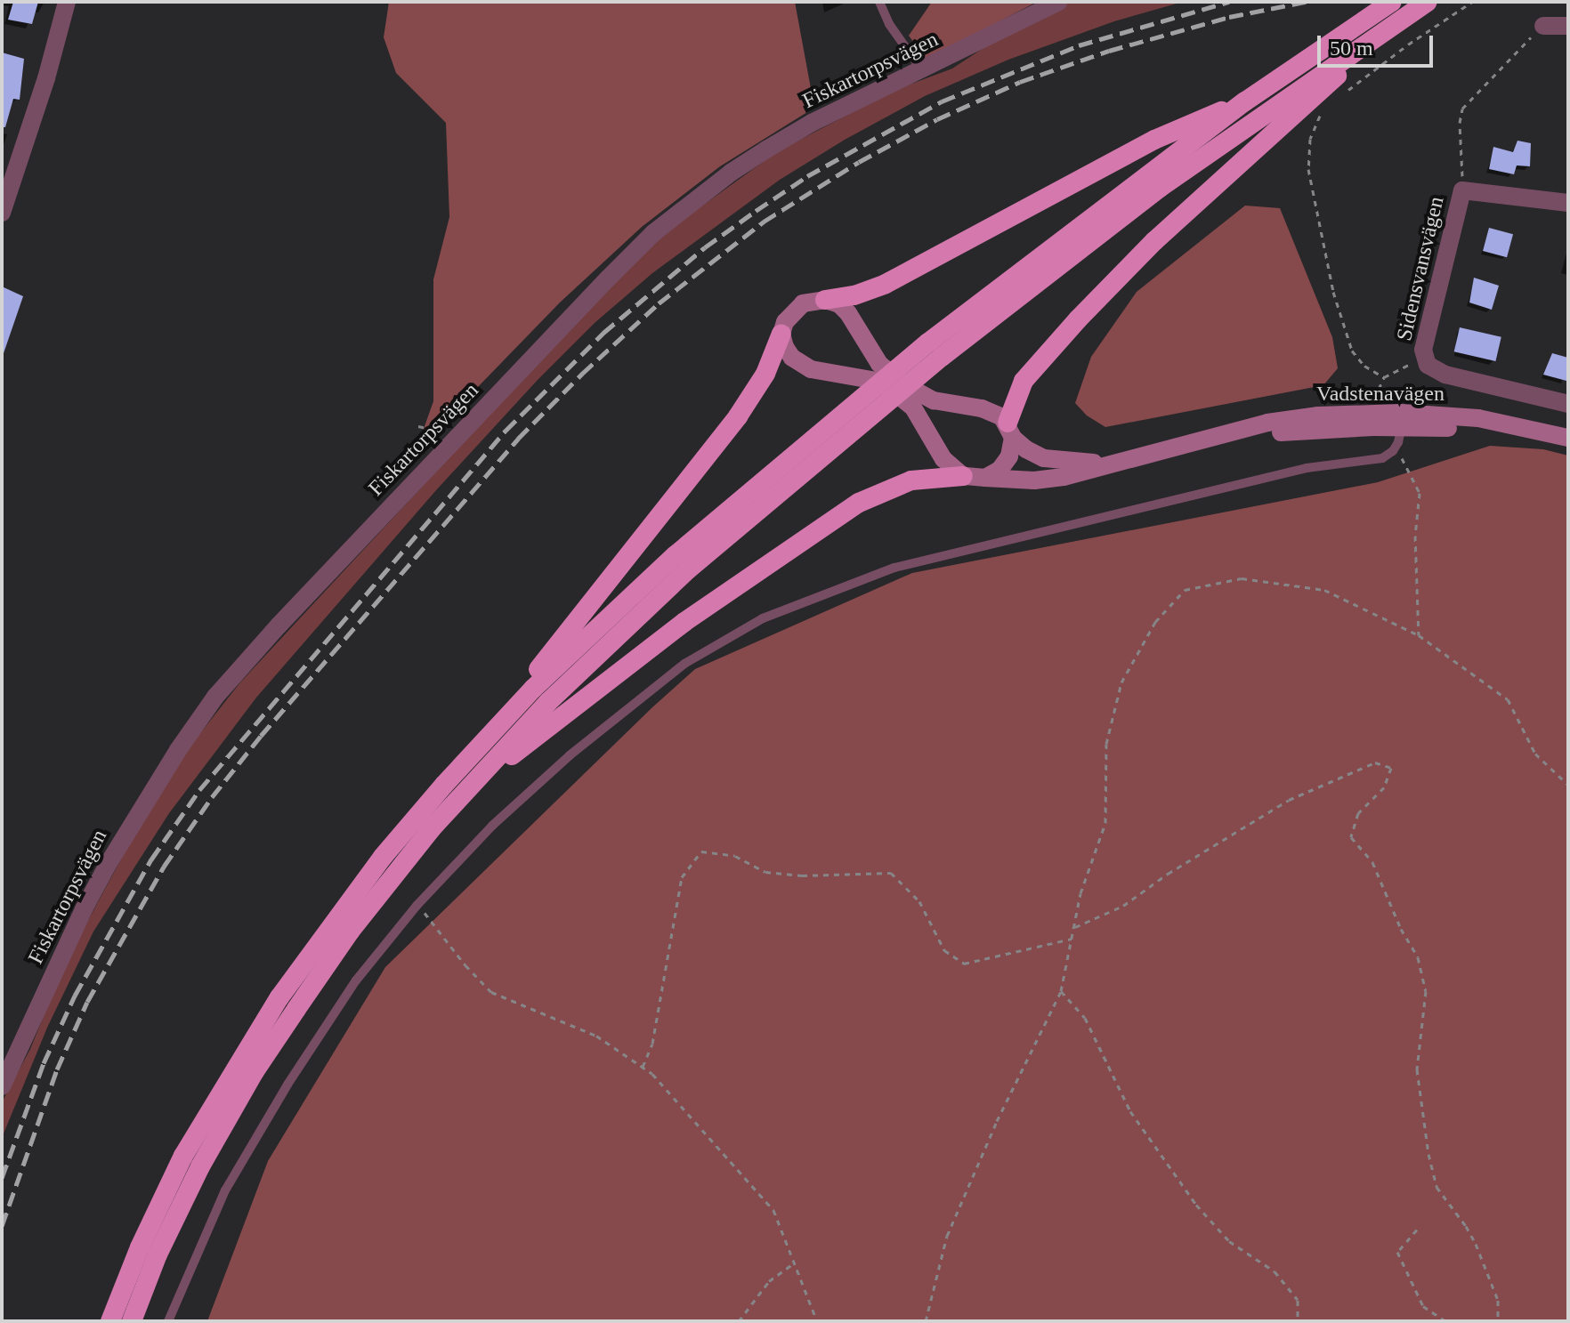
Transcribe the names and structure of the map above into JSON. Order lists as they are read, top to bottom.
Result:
{
  "streets": {
    "main road": ["Vadstenavägen"],
    "street": ["Fiskartorpsvägen", "Sidensvansvägen"]
  },
  "crossings": [
    ["Sidensvansvägen", "Vadstenavägen"]
  ],
  "scale_bar": "50 m"
}
